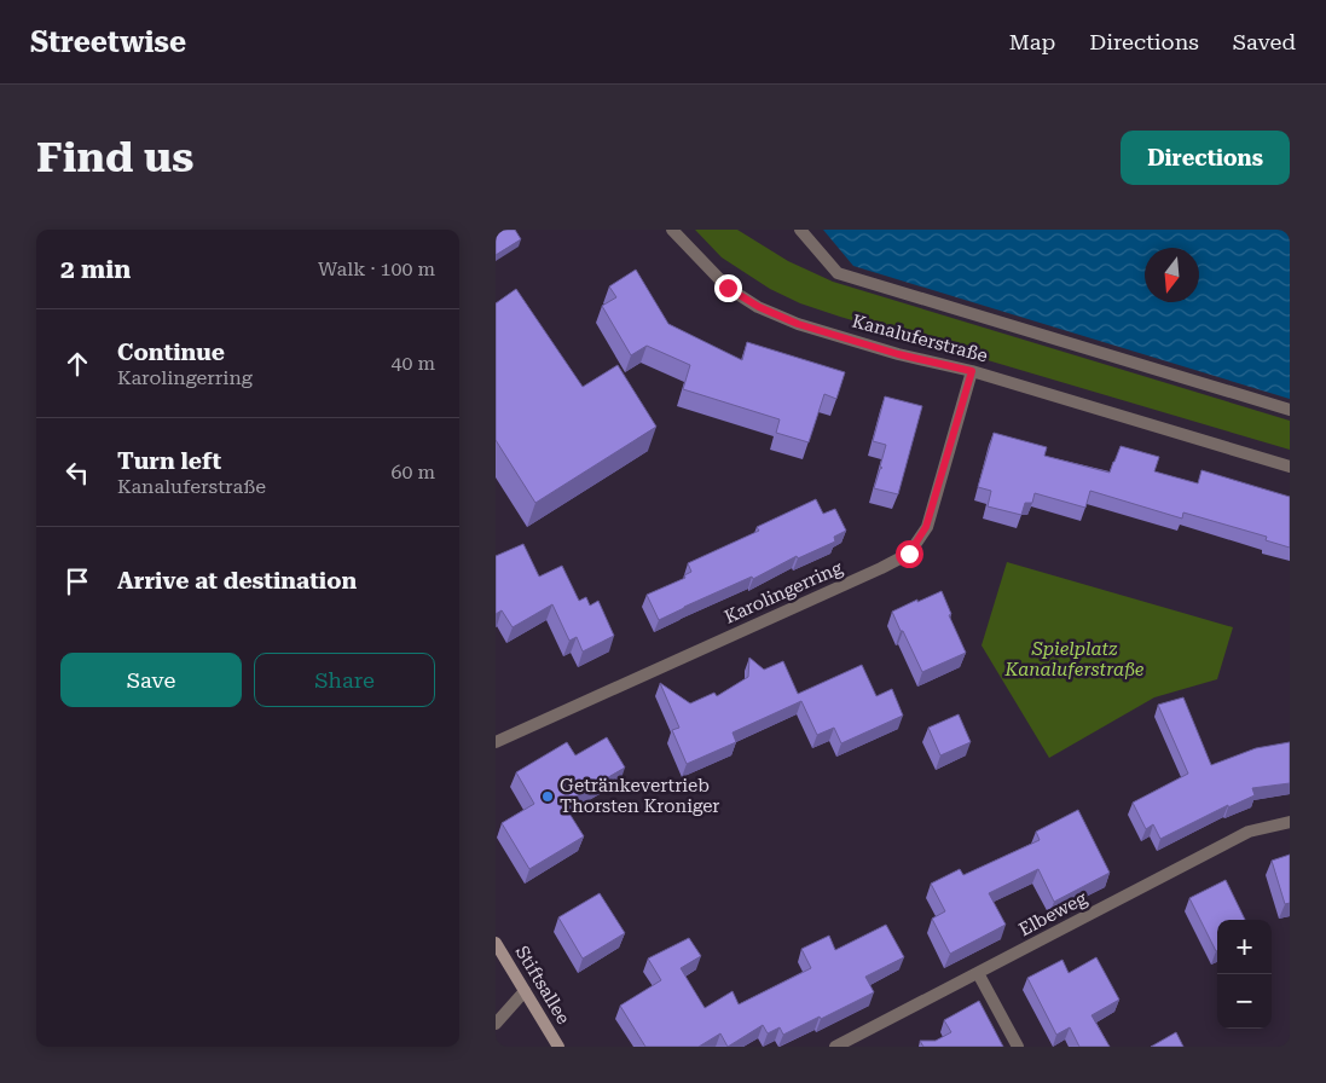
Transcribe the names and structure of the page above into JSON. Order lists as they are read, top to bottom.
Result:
{
  "streets": {
    "main road": ["Stiftsallee"],
    "street": ["Kanaluferstraße", "Karolingerring", "Elbeweg"]
  },
  "crossings": [
    ["Kanaluferstraße", "Karolingerring"]
  ],
  "parks": ["Spielplatz Kanaluferstraße"],
  "places": ["Getränkevertrieb Thorsten Kroniger"],
  "north": "bottom",
  "page": {
    "header": "Streetwise",
    "nav": ["Map", "Directions", "Saved"],
    "buttons": [
      "Directions",
      ["Save", "Share"]
    ],
    "title": "Find us",
    "heading": ["2 min", "Walk · 100 m"],
    "list": [
      ["Continue", "Karolingerring", "40 m"],
      ["Turn left", "Kanaluferstraße", "60 m"],
      "Arrive at destination"
    ],
    "map_buttons": ["+", "−"]
  }
}
